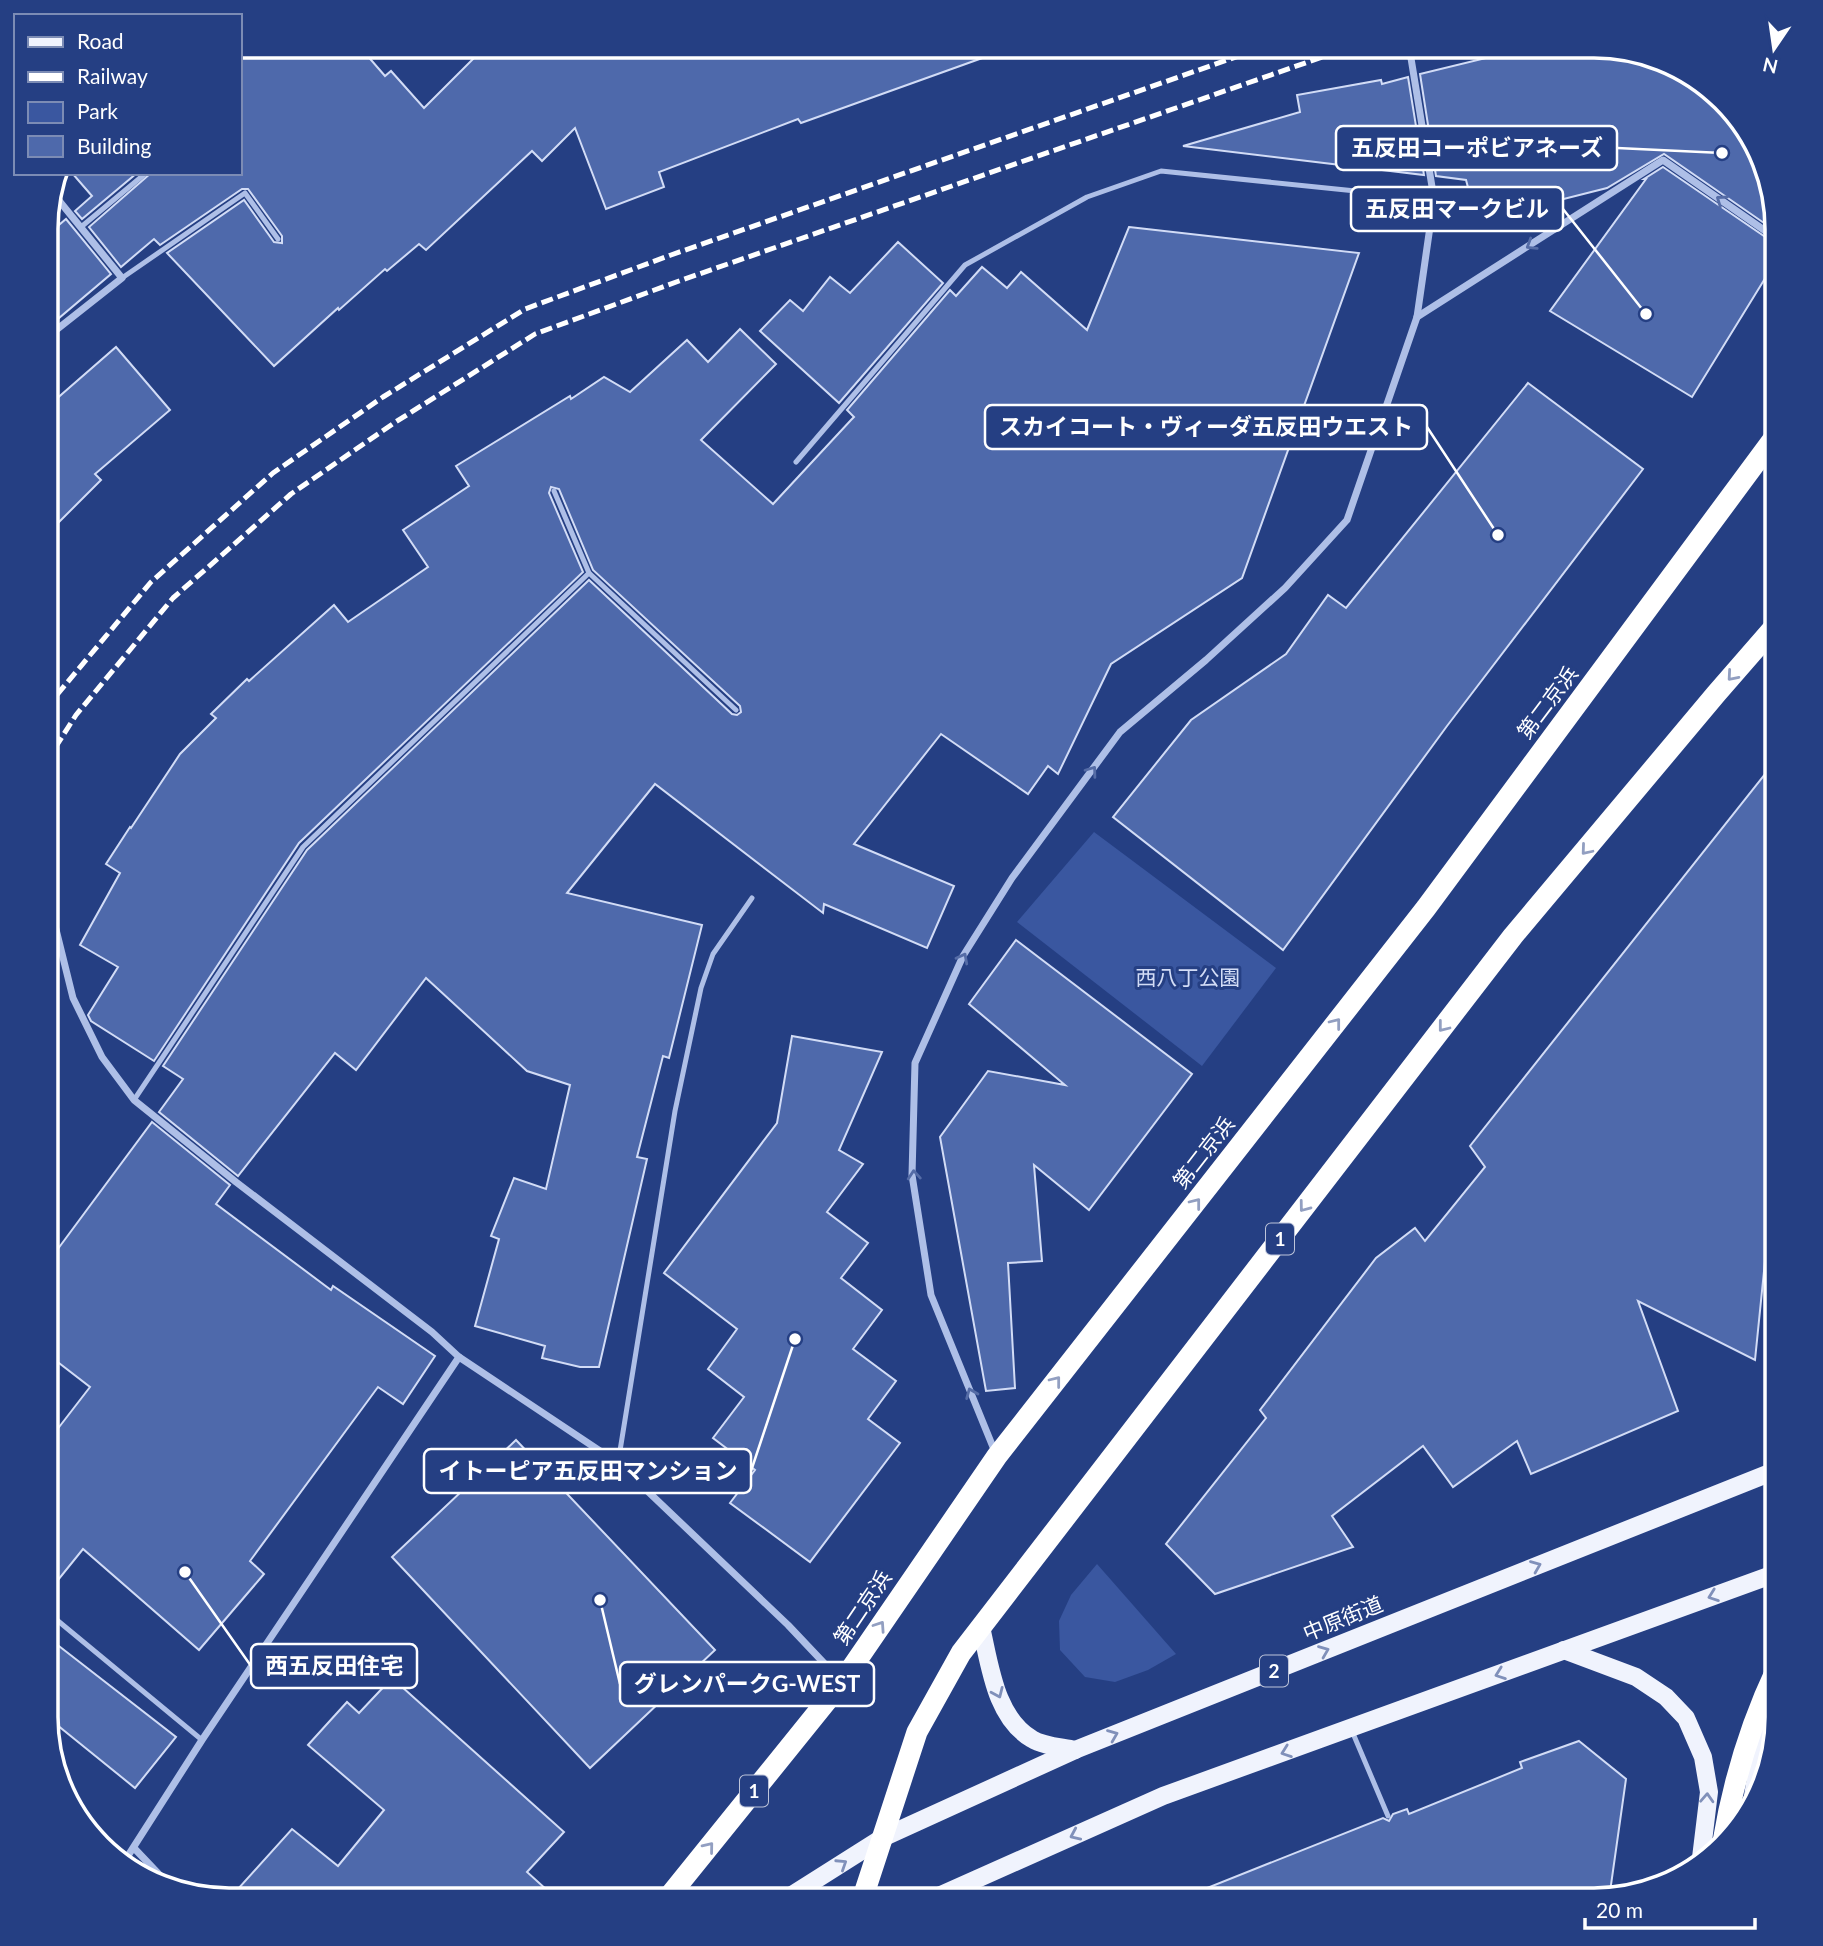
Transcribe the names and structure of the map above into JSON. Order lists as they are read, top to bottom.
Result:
{
  "streets": {
    "highway": ["第二京浜", "1"],
    "main road": ["中原街道", "2"]
  },
  "crossings": [
    ["1", "中原街道"]
  ],
  "parks": ["西八丁公園"],
  "places": [
    "五反田コーポビアネーズ",
    "五反田マークビル",
    "スカイコート・ヴィーダ五反田ウエスト",
    "イトーピア五反田マンション",
    "西五反田住宅",
    "グレンパークG-WEST"
  ],
  "legend": [
    "Road",
    "Railway",
    "Park",
    "Building"
  ],
  "scale_bar": "20 m",
  "north": "bottom"
}
